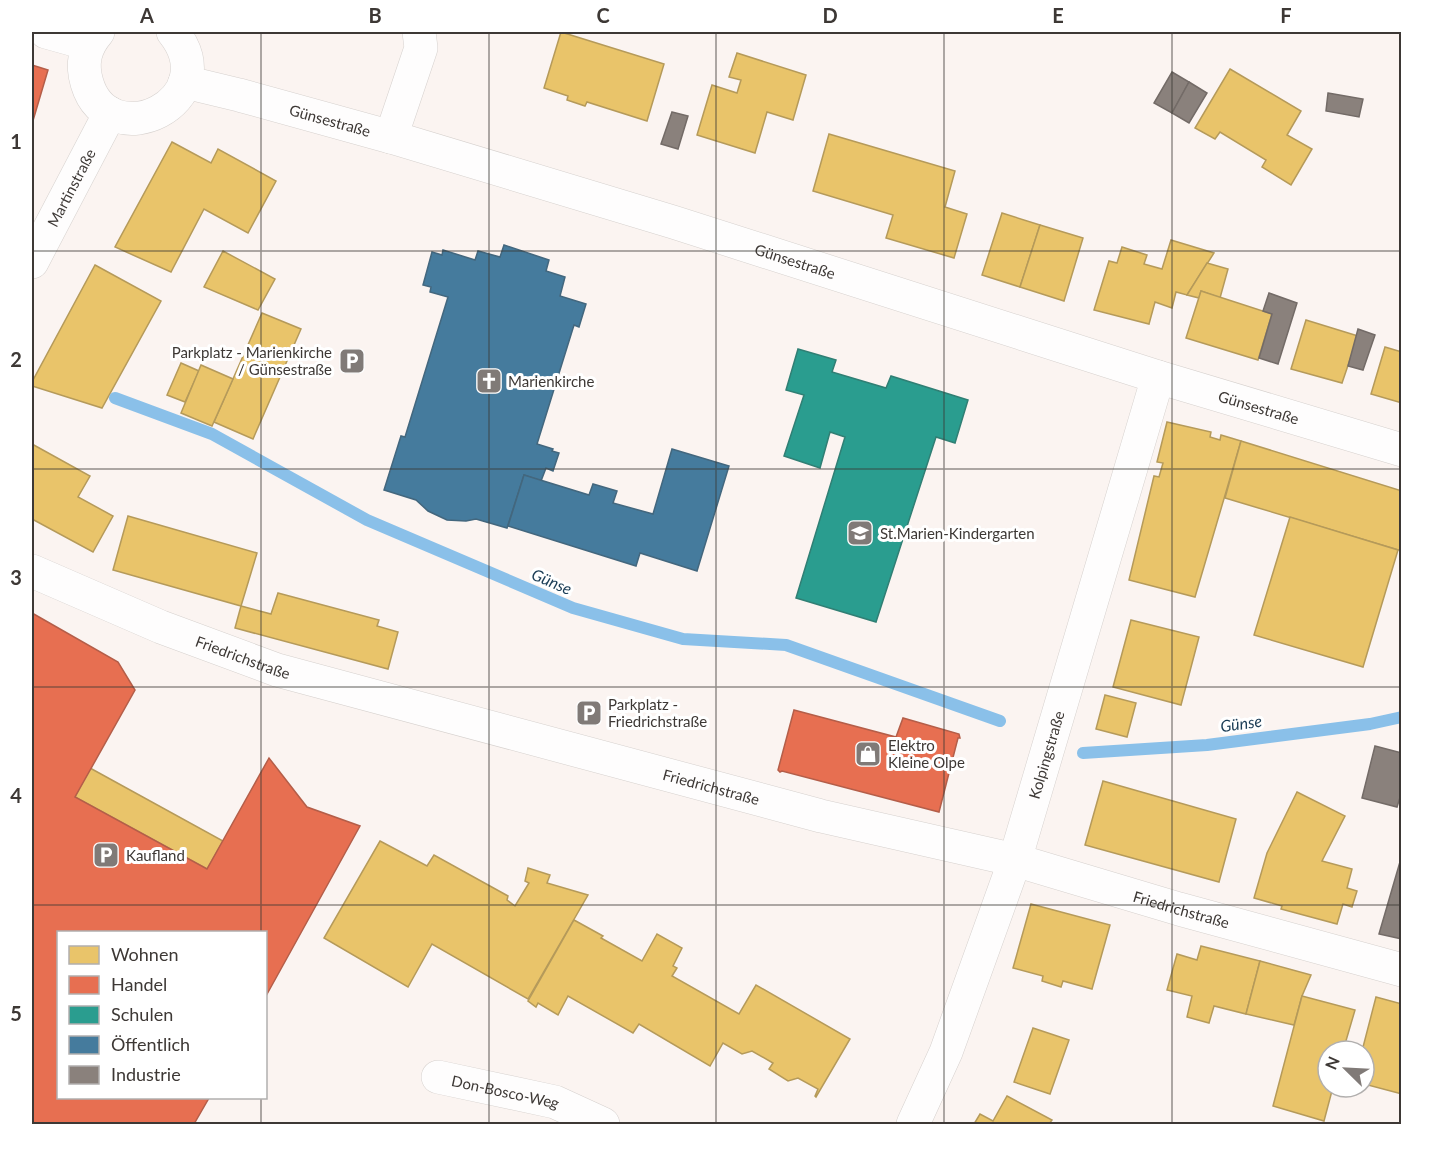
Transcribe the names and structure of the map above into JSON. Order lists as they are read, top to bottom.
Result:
{
  "streets": {
    "street": [
      "Günsestraße",
      "Martinstraße",
      "Friedrichstraße",
      "Kolpingstraße",
      "Don-Bosco-Weg"
    ]
  },
  "crossings": [
    ["Günsestraße", "Kolpingstraße"],
    ["Friedrichstraße", "Kolpingstraße"]
  ],
  "water": ["Günse"],
  "places": {
    "parking": ["Parkplatz - Marienkirche / Günsestraße", "Parkplatz - Friedrichstraße", "Kaufland"],
    "church": ["Marienkirche"],
    "school or university": ["St.Marien-Kindergarten"],
    "shop": ["Elektro Kleine Olpe"]
  },
  "legend": [
    "Wohnen",
    "Handel",
    "Schulen",
    "Öffentlich",
    "Industrie"
  ],
  "north": "top left",
  "grid": {
    "columns": [
      "A",
      "B",
      "C",
      "D",
      "E",
      "F"
    ],
    "rows": [
      "1",
      "2",
      "3",
      "4",
      "5"
    ]
  }
}
